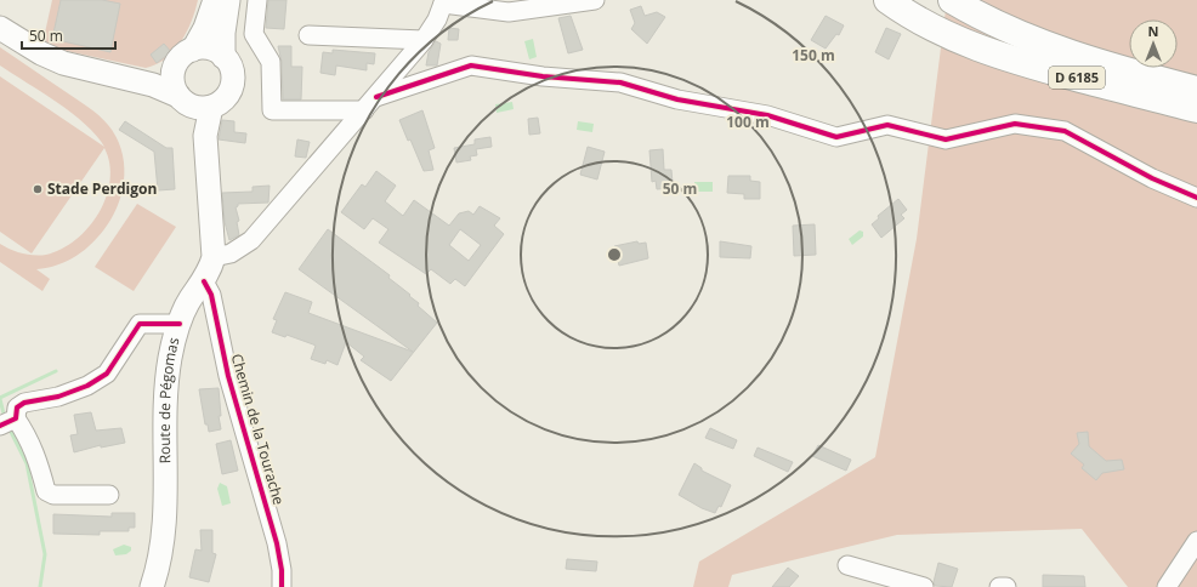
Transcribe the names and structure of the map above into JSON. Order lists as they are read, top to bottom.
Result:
{
  "streets": {
    "highway": ["D 6185"],
    "main road": ["Route de Pégomas"],
    "street": ["Chemin de la Tourache"]
  },
  "crossings": [
    ["Route de Pégomas", "Chemin de la Tourache"]
  ],
  "places": ["Stade Perdigon"],
  "scale_bar": "50 m",
  "north": "top",
  "rings": ["150 m", "100 m", "50 m"]
}
